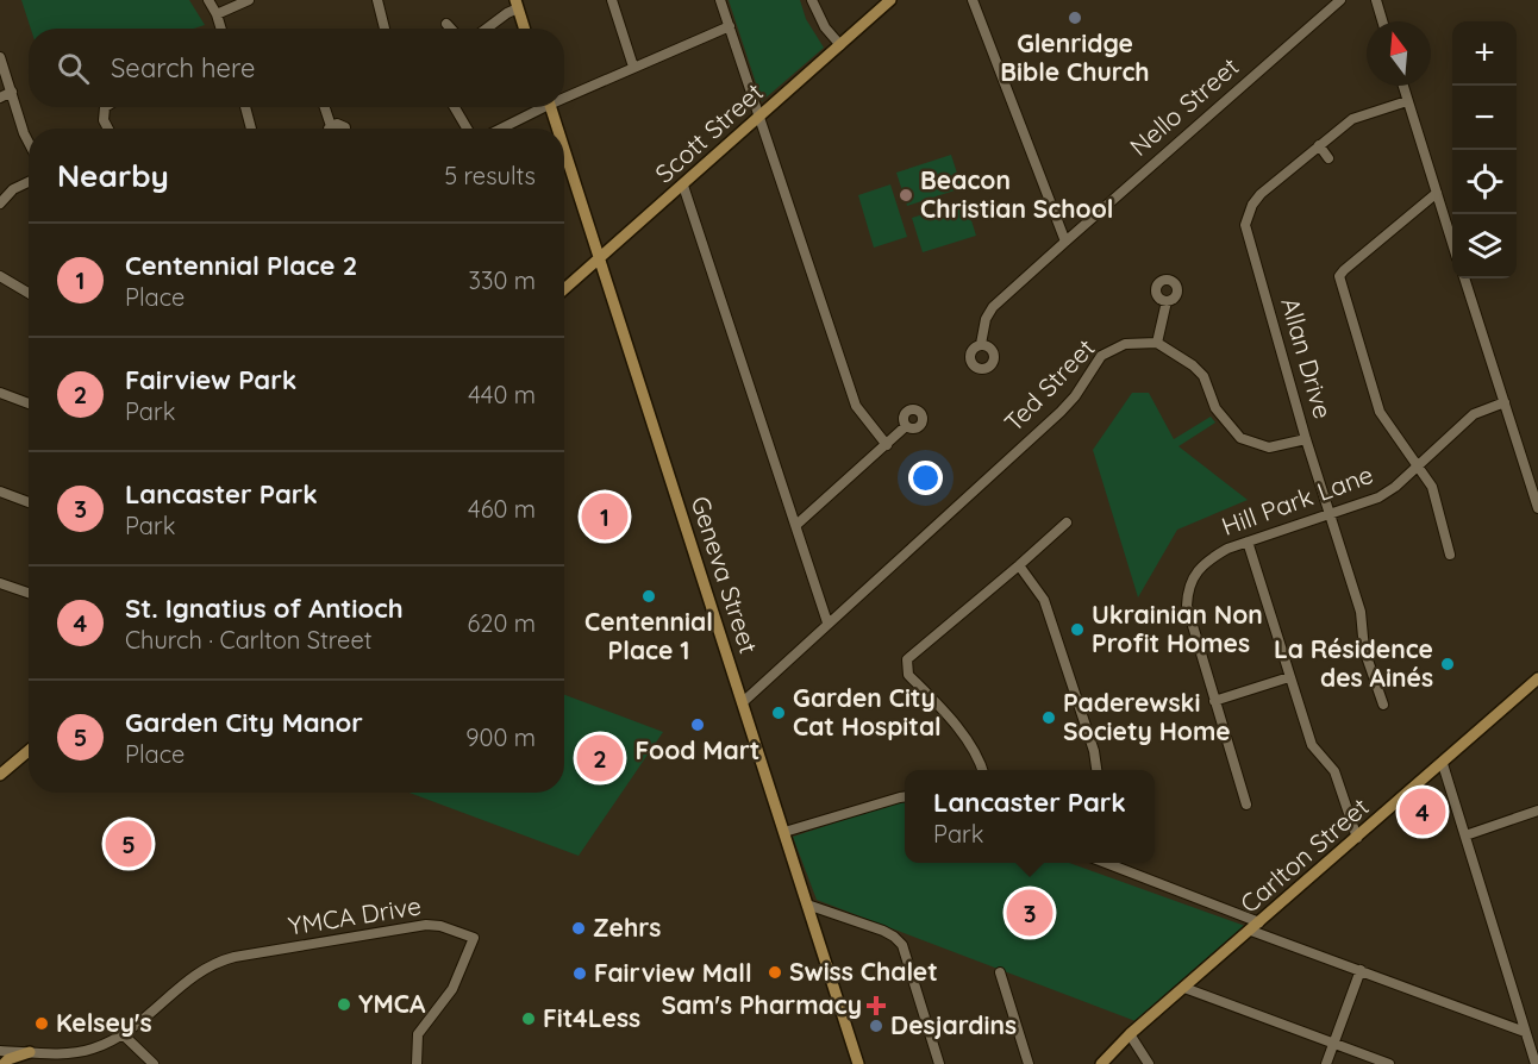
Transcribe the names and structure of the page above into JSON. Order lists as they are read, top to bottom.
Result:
{
  "streets": {
    "main road": ["Scott Street", "Geneva Street", "Carlton Street"],
    "street": [
      "Nello Street",
      "Allan Drive",
      "Ted Street",
      "Hill Park Lane",
      "YMCA Drive"
    ]
  },
  "crossings": [
    ["Scott Street", "Geneva Street"],
    ["Allan Drive", "Hill Park Lane"],
    ["Ted Street", "Geneva Street"]
  ],
  "places": {
    "other": [
      "Glenridge Bible Church",
      "Beacon Christian School",
      "Centennial Place 1",
      "Ukrainian Non Profit Homes",
      "La Résidence des Ainés",
      "Garden City Cat Hospital",
      "Paderewski Society Home",
      "Food Mart",
      "Zehrs",
      "Swiss Chalet",
      "Fairview Mall",
      "YMCA",
      "Fit4Less",
      "Kelsey's",
      "Desjardins"
    ],
    "health": ["Sam's Pharmacy"]
  },
  "north": "top",
  "page": {
    "map_buttons": ["+", "−"],
    "search": "Search here",
    "heading": ["Nearby", "5 results"],
    "list": [
      {
        "mark": "1",
        "name": "Centennial Place 2",
        "note": "Place",
        "value": "330 m"
      },
      {
        "mark": "2",
        "name": "Fairview Park",
        "note": "Park",
        "value": "440 m"
      },
      {
        "mark": "3",
        "name": "Lancaster Park",
        "note": "Park",
        "value": "460 m"
      },
      {
        "mark": "4",
        "name": "St. Ignatius of Antioch",
        "note": "Church · Carlton Street",
        "value": "620 m"
      },
      {
        "mark": "5",
        "name": "Garden City Manor",
        "note": "Place",
        "value": "900 m"
      }
    ],
    "pins": [
      "1",
      "2",
      "4",
      "5",
      "3"
    ],
    "popup": ["Lancaster Park", "Park"]
  }
}
